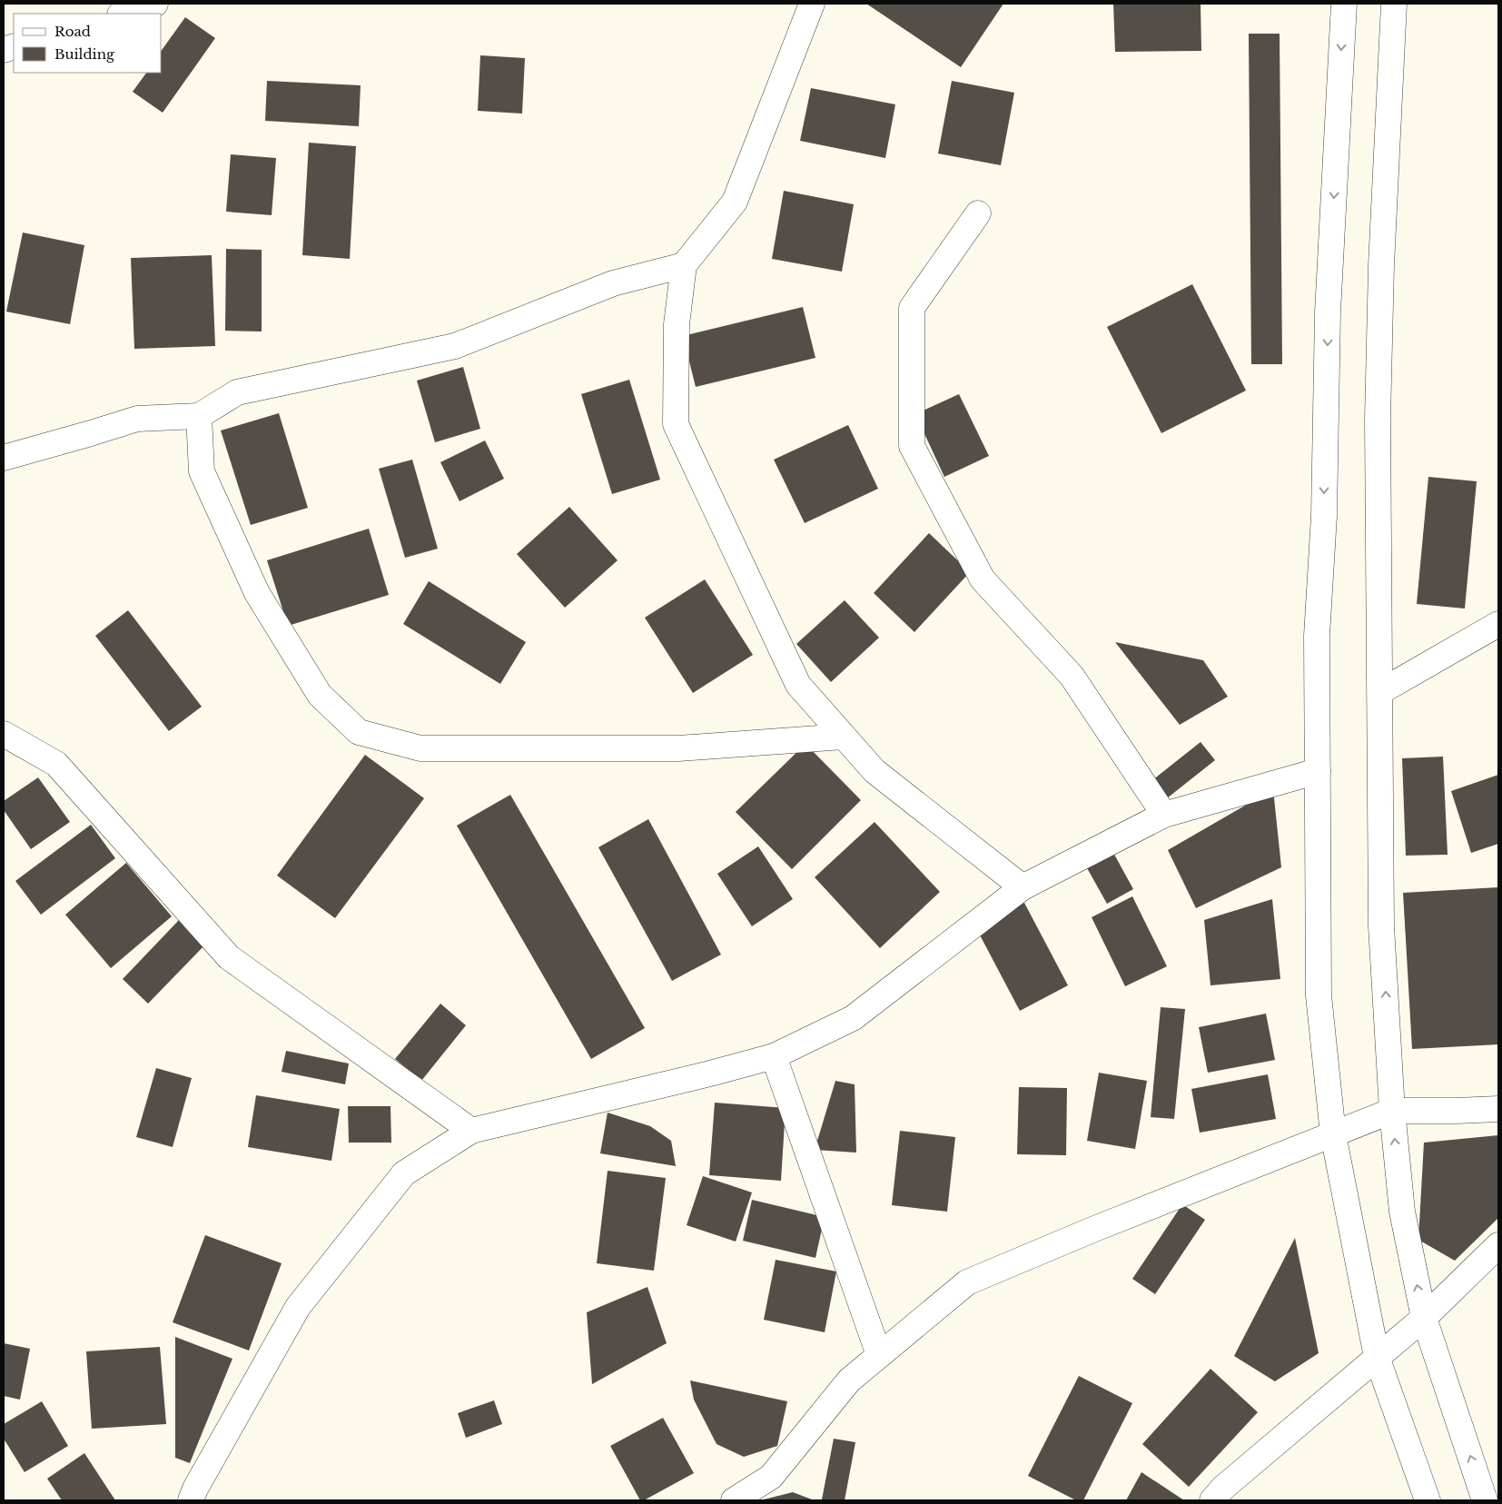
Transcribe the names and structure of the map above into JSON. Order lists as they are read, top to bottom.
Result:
{
  "legend": ["Road", "Building"]
}
